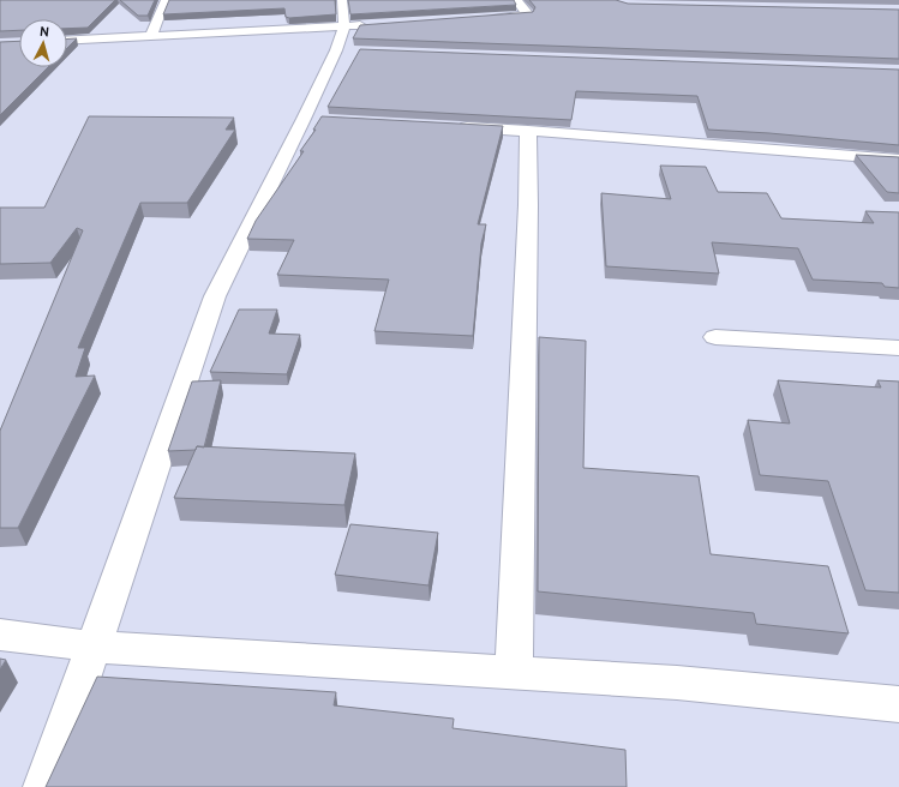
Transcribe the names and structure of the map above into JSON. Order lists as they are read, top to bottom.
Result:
{
  "north": "top"
}
